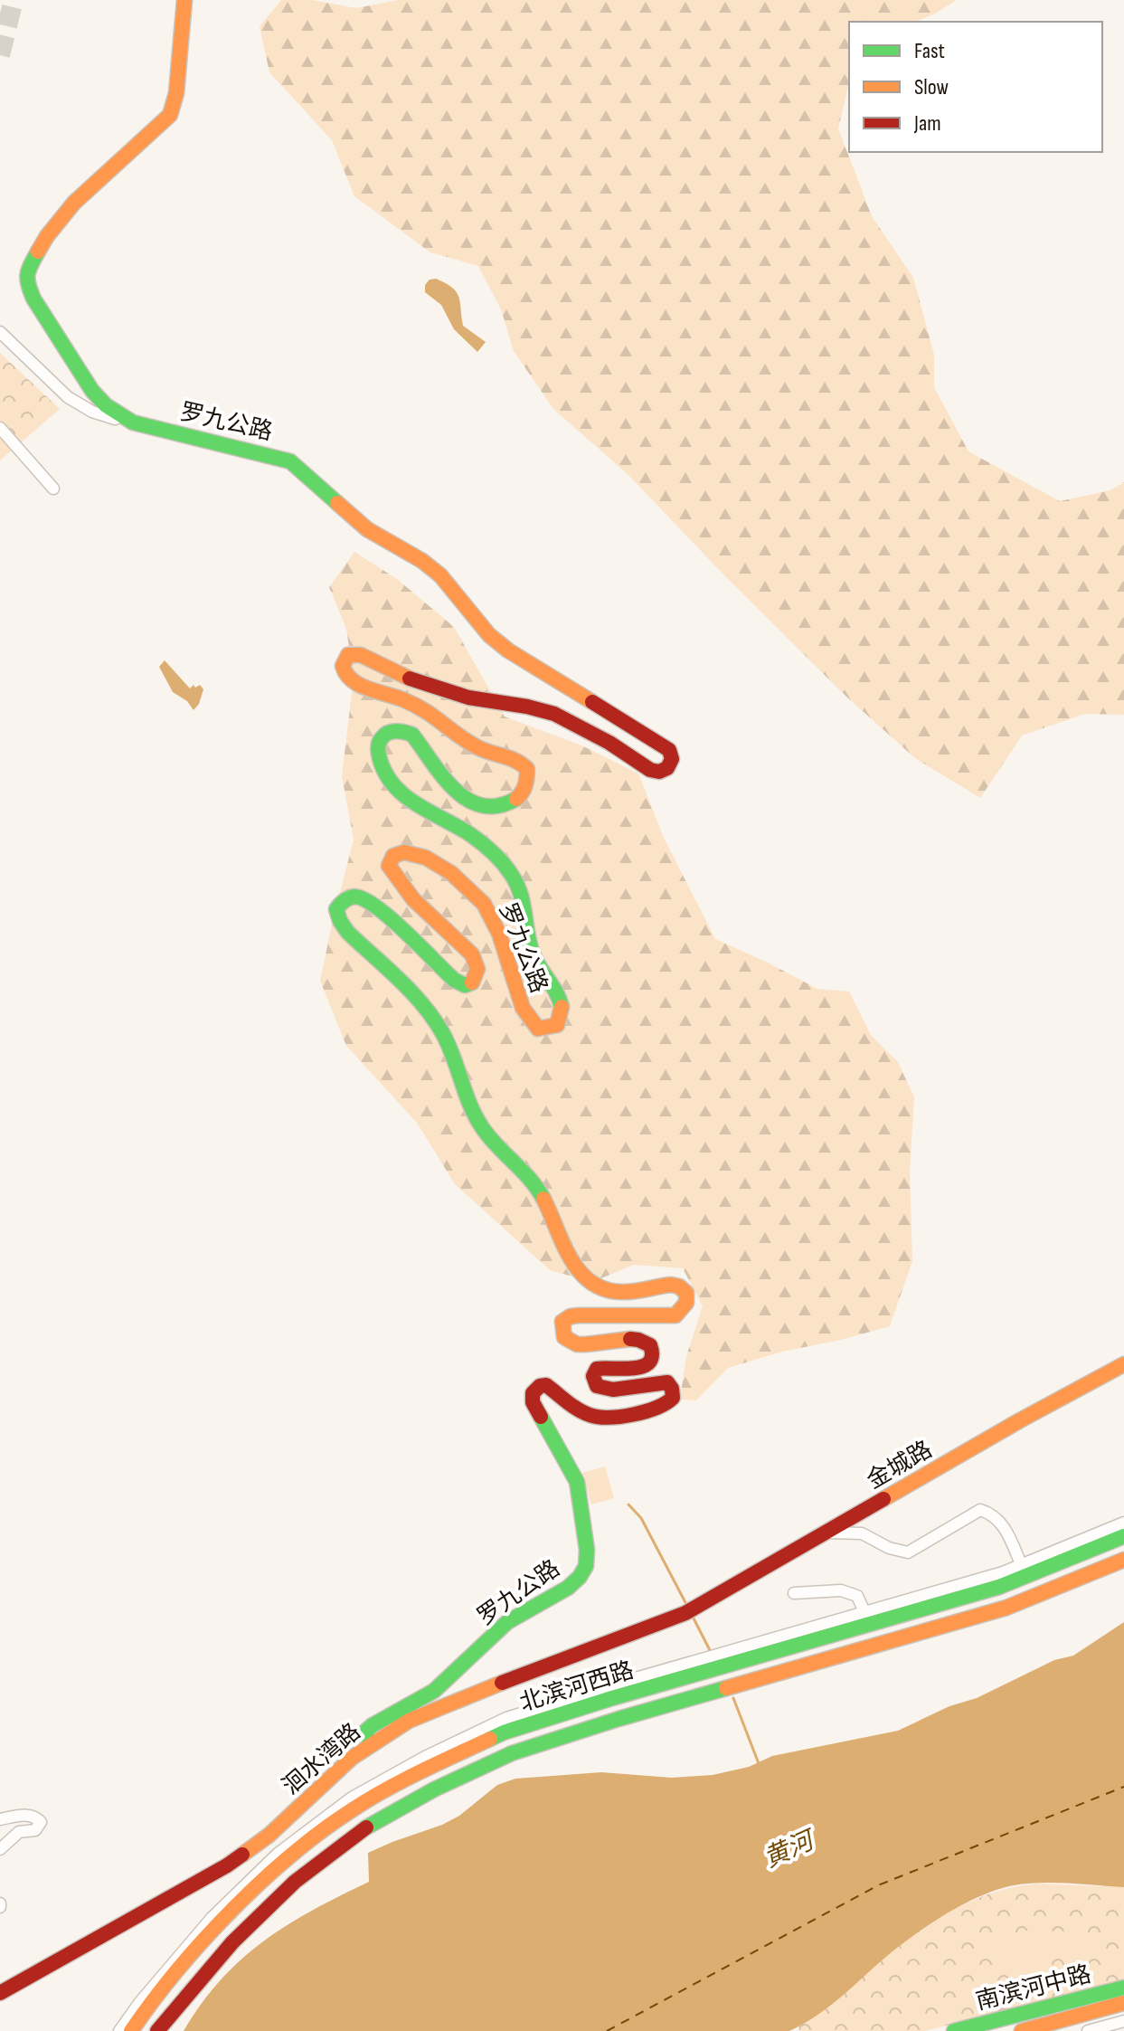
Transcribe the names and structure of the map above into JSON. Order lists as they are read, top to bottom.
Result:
{
  "streets": {
    "main road": [
      "罗九公路",
      "金城路",
      "北滨河西路",
      "洄水湾路",
      "南滨河中路"
    ]
  },
  "crossings": [
    ["罗九公路", "洄水湾路"],
    ["金城路", "洄水湾路"]
  ],
  "water": ["黄河"],
  "legend": ["Fast", "Slow", "Jam"]
}
